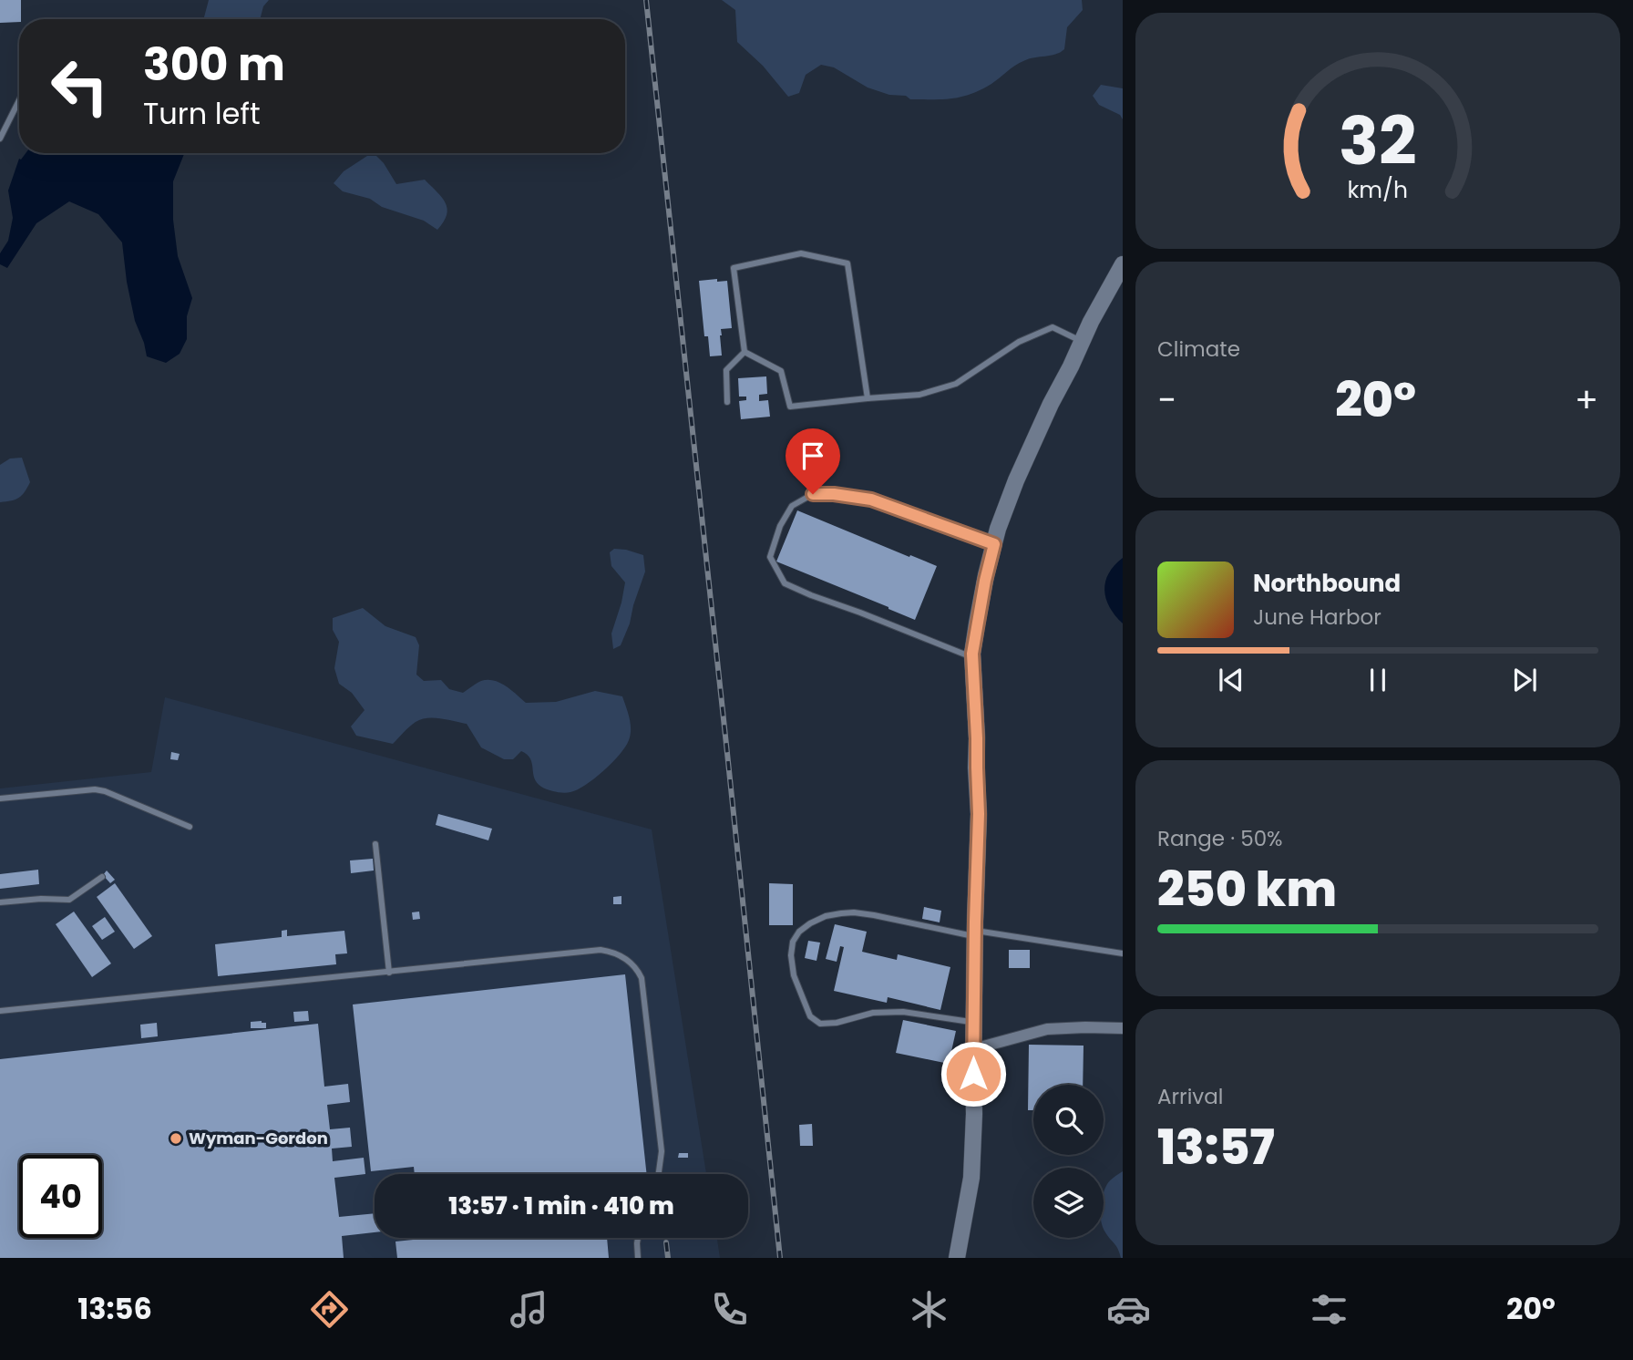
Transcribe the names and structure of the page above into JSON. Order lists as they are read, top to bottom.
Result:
{
  "places": ["Wyman-Gordon"],
  "page": {
    "turn": ["300 m", "Turn left"],
    "tile": [
      "Climate",
      ["Range · 50%", "250 km"],
      ["Arrival", "13:57"]
    ],
    "heat": ["−", "20°", "+"],
    "song": ["Northbound", "June Harbor"],
    "limit": "40",
    "trip": "13:57 · 1 min · 410 m",
    "tabs": ["13:56", "20°"],
    "gauge": ["32", "km/h"]
  }
}
